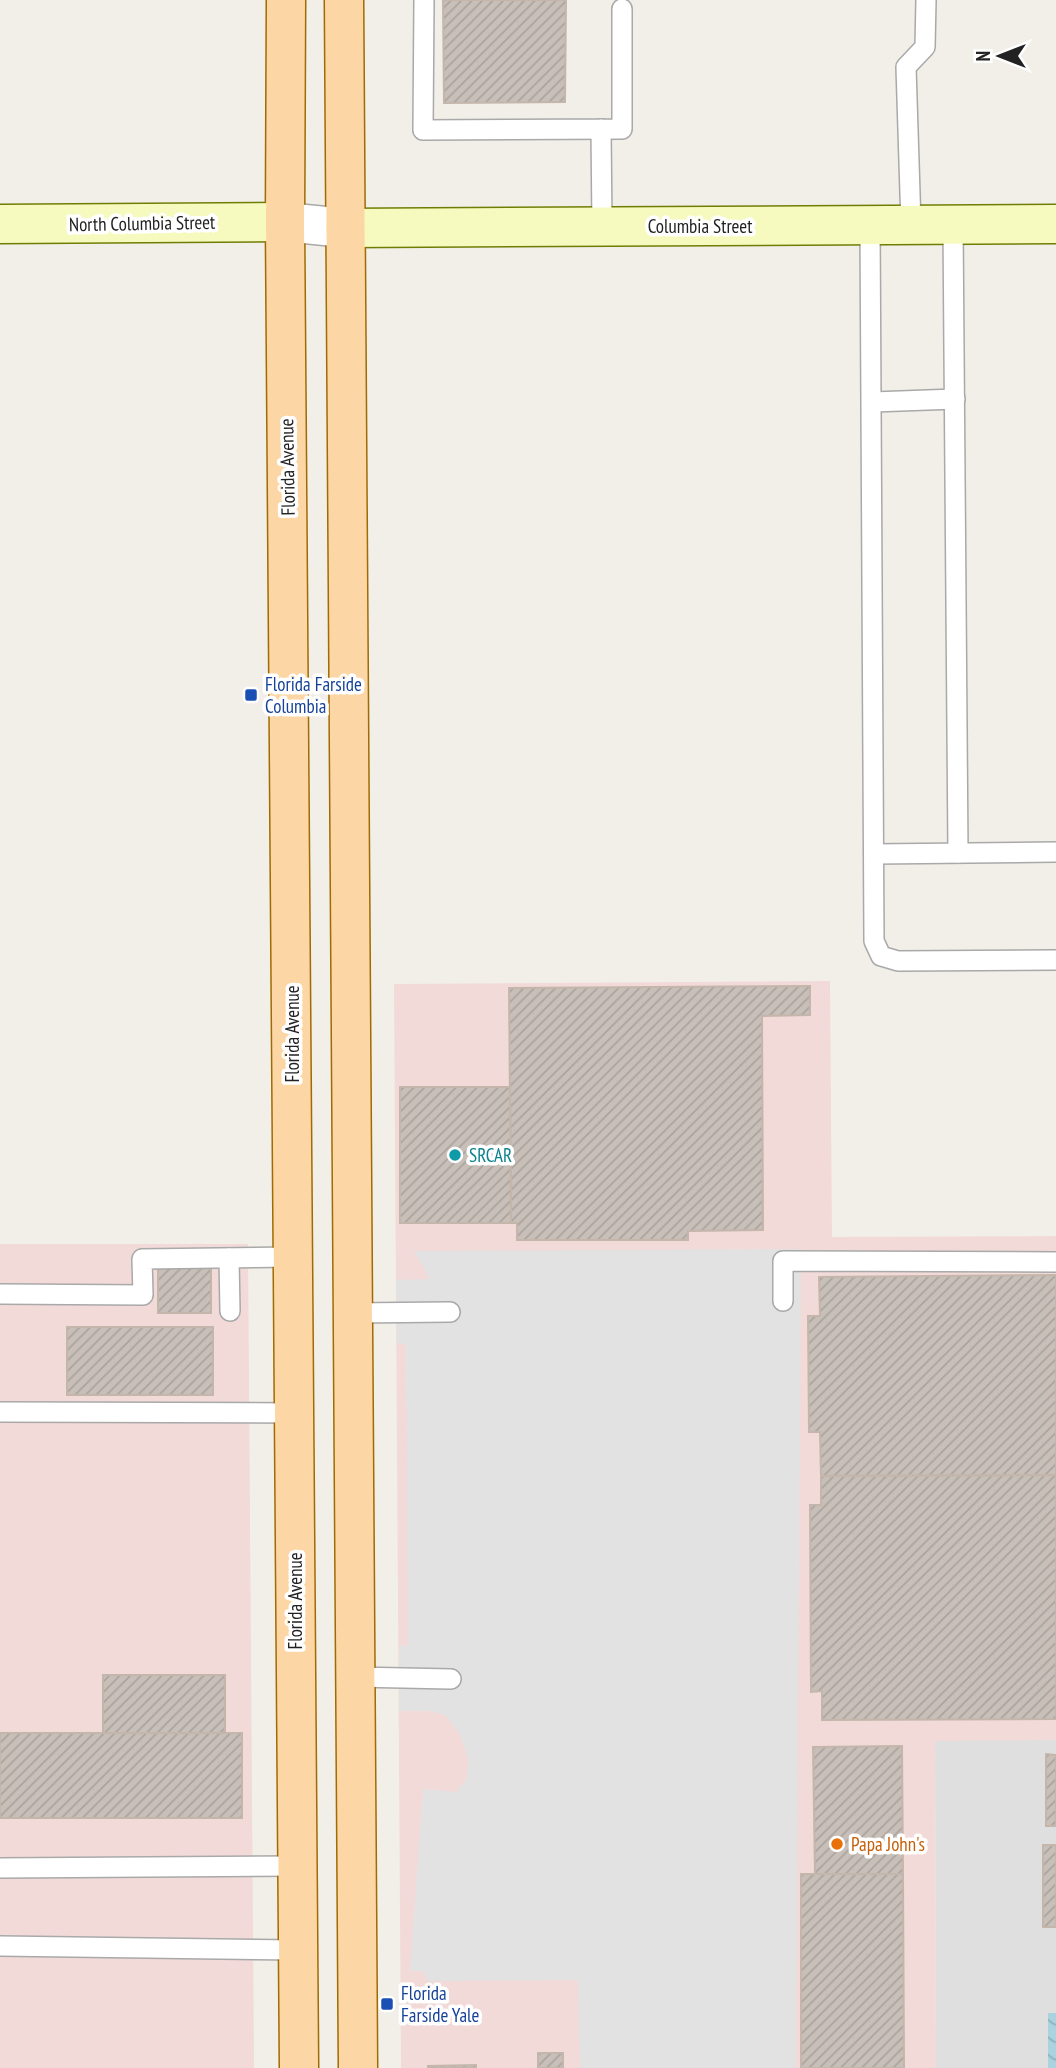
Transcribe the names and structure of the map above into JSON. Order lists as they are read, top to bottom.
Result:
{
  "streets": {
    "main road": ["Florida Avenue"],
    "street": ["North Columbia Street", "Columbia Street"]
  },
  "crossings": [
    ["North Columbia Street", "Florida Avenue"]
  ],
  "places": {
    "transit": ["Florida Farside Columbia", "Florida Farside Yale"],
    "other": ["SRCAR", "Papa John's"]
  },
  "north": "left"
}
